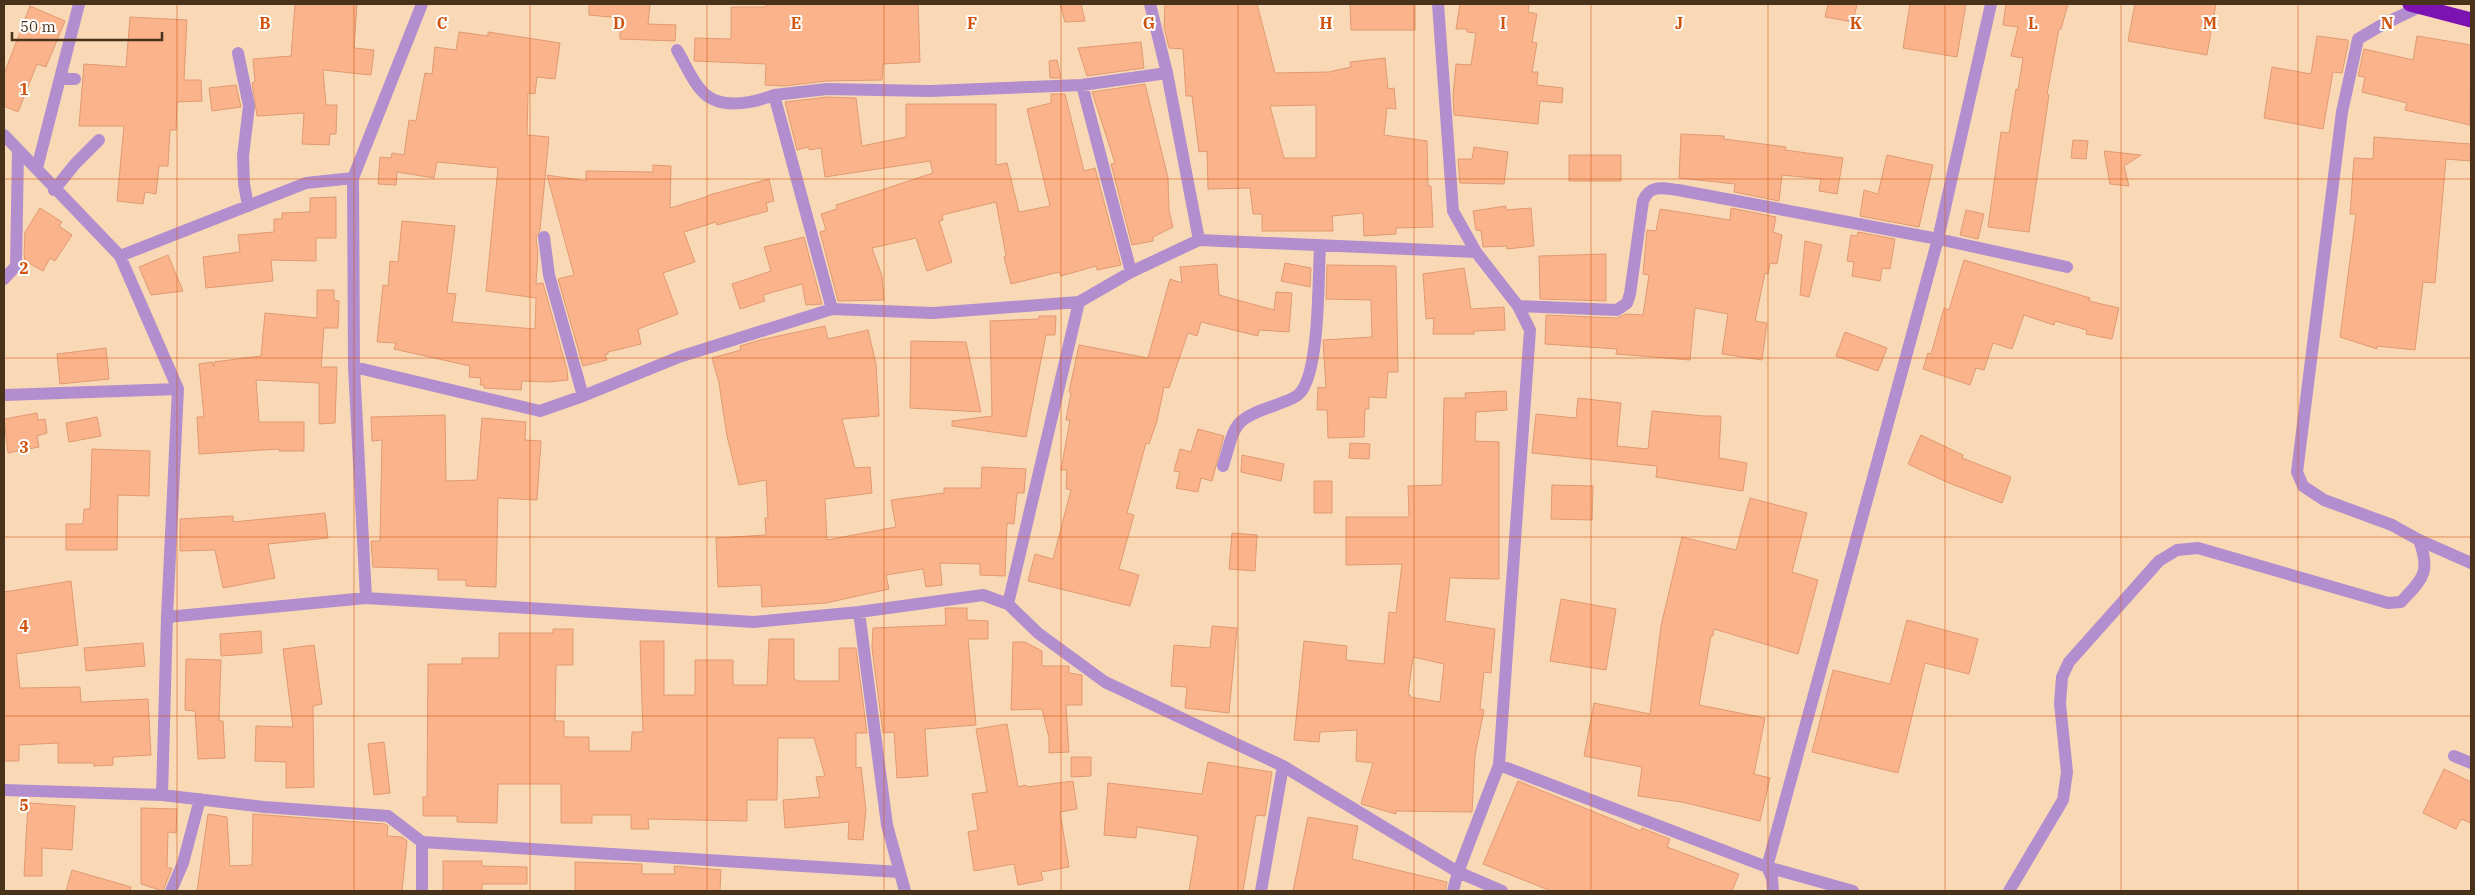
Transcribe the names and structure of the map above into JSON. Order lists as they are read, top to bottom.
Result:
{
  "scale_bar": "50 m",
  "grid": {
    "columns": [
      "B",
      "C",
      "D",
      "E",
      "F",
      "G",
      "H",
      "I",
      "J",
      "K",
      "L",
      "M",
      "N"
    ],
    "rows": [
      "1",
      "2",
      "3",
      "4",
      "5"
    ]
  }
}
